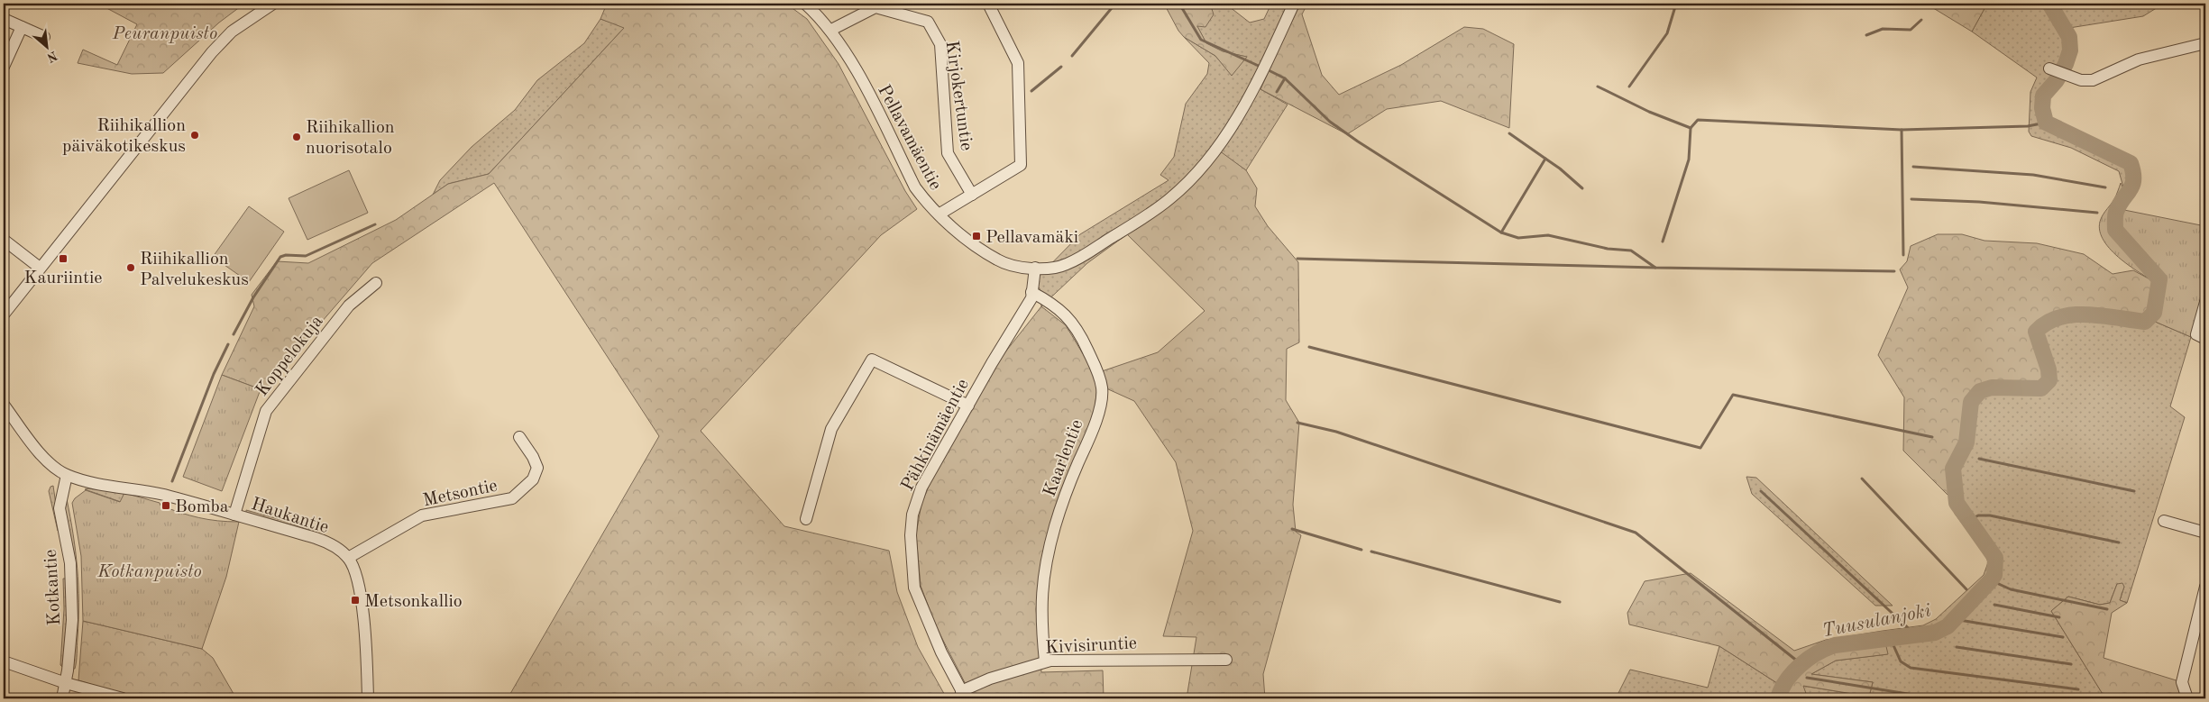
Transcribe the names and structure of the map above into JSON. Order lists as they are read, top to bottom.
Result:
{
  "streets": {
    "street": [
      "Kirjokertuntie",
      "Pellavamäentie",
      "Koppelokuja",
      "Pähkinämäentie",
      "Kaarlentie",
      "Metsontie",
      "Haukantie",
      "Kotkantie",
      "Kivisiruntie"
    ]
  },
  "crossings": [
    ["Kirjokertuntie", "Pellavamäentie"],
    ["Pellavamäentie", "Pähkinämäentie"],
    ["Koppelokuja", "Haukantie"],
    ["Pähkinämäentie", "Kaarlentie"],
    ["Pähkinämäentie", "Kivisiruntie"],
    ["Kaarlentie", "Kivisiruntie"],
    ["Metsontie", "Haukantie"],
    ["Haukantie", "Kotkantie"]
  ],
  "water": ["Tuusulanjoki"],
  "parks": ["Peuranpuisto", "Kotkanpuisto"],
  "places": {
    "other": ["Riihikallion päiväkotikeskus", "Riihikallion nuorisotalo", "Riihikallion Palvelukeskus"],
    "transit": [
      "Pellavamäki",
      "Kauriintie",
      "Bomba",
      "Metsonkallio"
    ]
  },
  "north": "bottom right"
}
